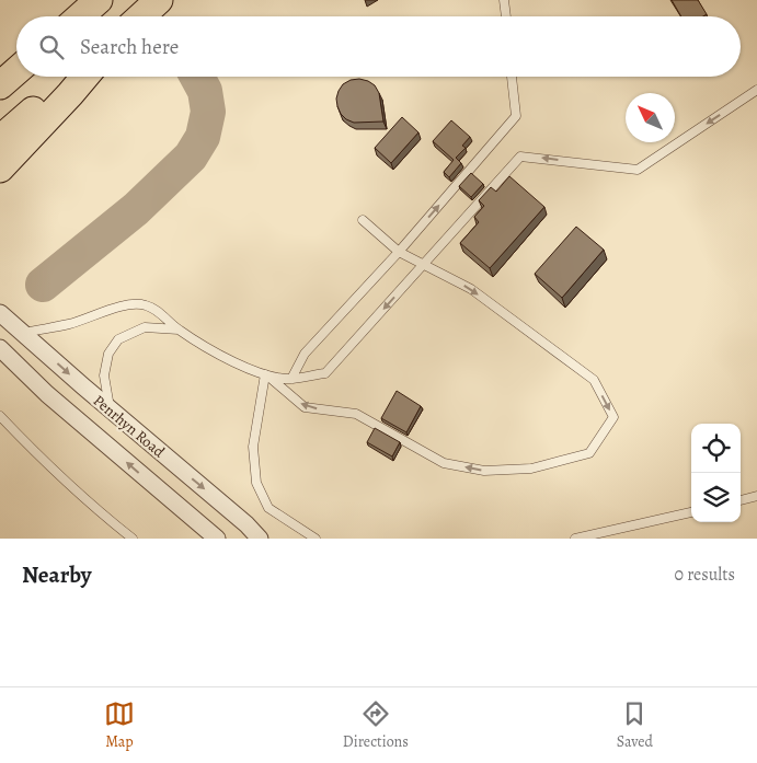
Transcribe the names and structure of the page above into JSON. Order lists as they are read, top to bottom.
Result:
{
  "streets": {
    "street": ["Penrhyn Road"]
  },
  "north": "top left",
  "page": {
    "search": "Search here",
    "heading": ["Nearby", "0 results"],
    "nav": ["Map", "Directions", "Saved"]
  }
}
